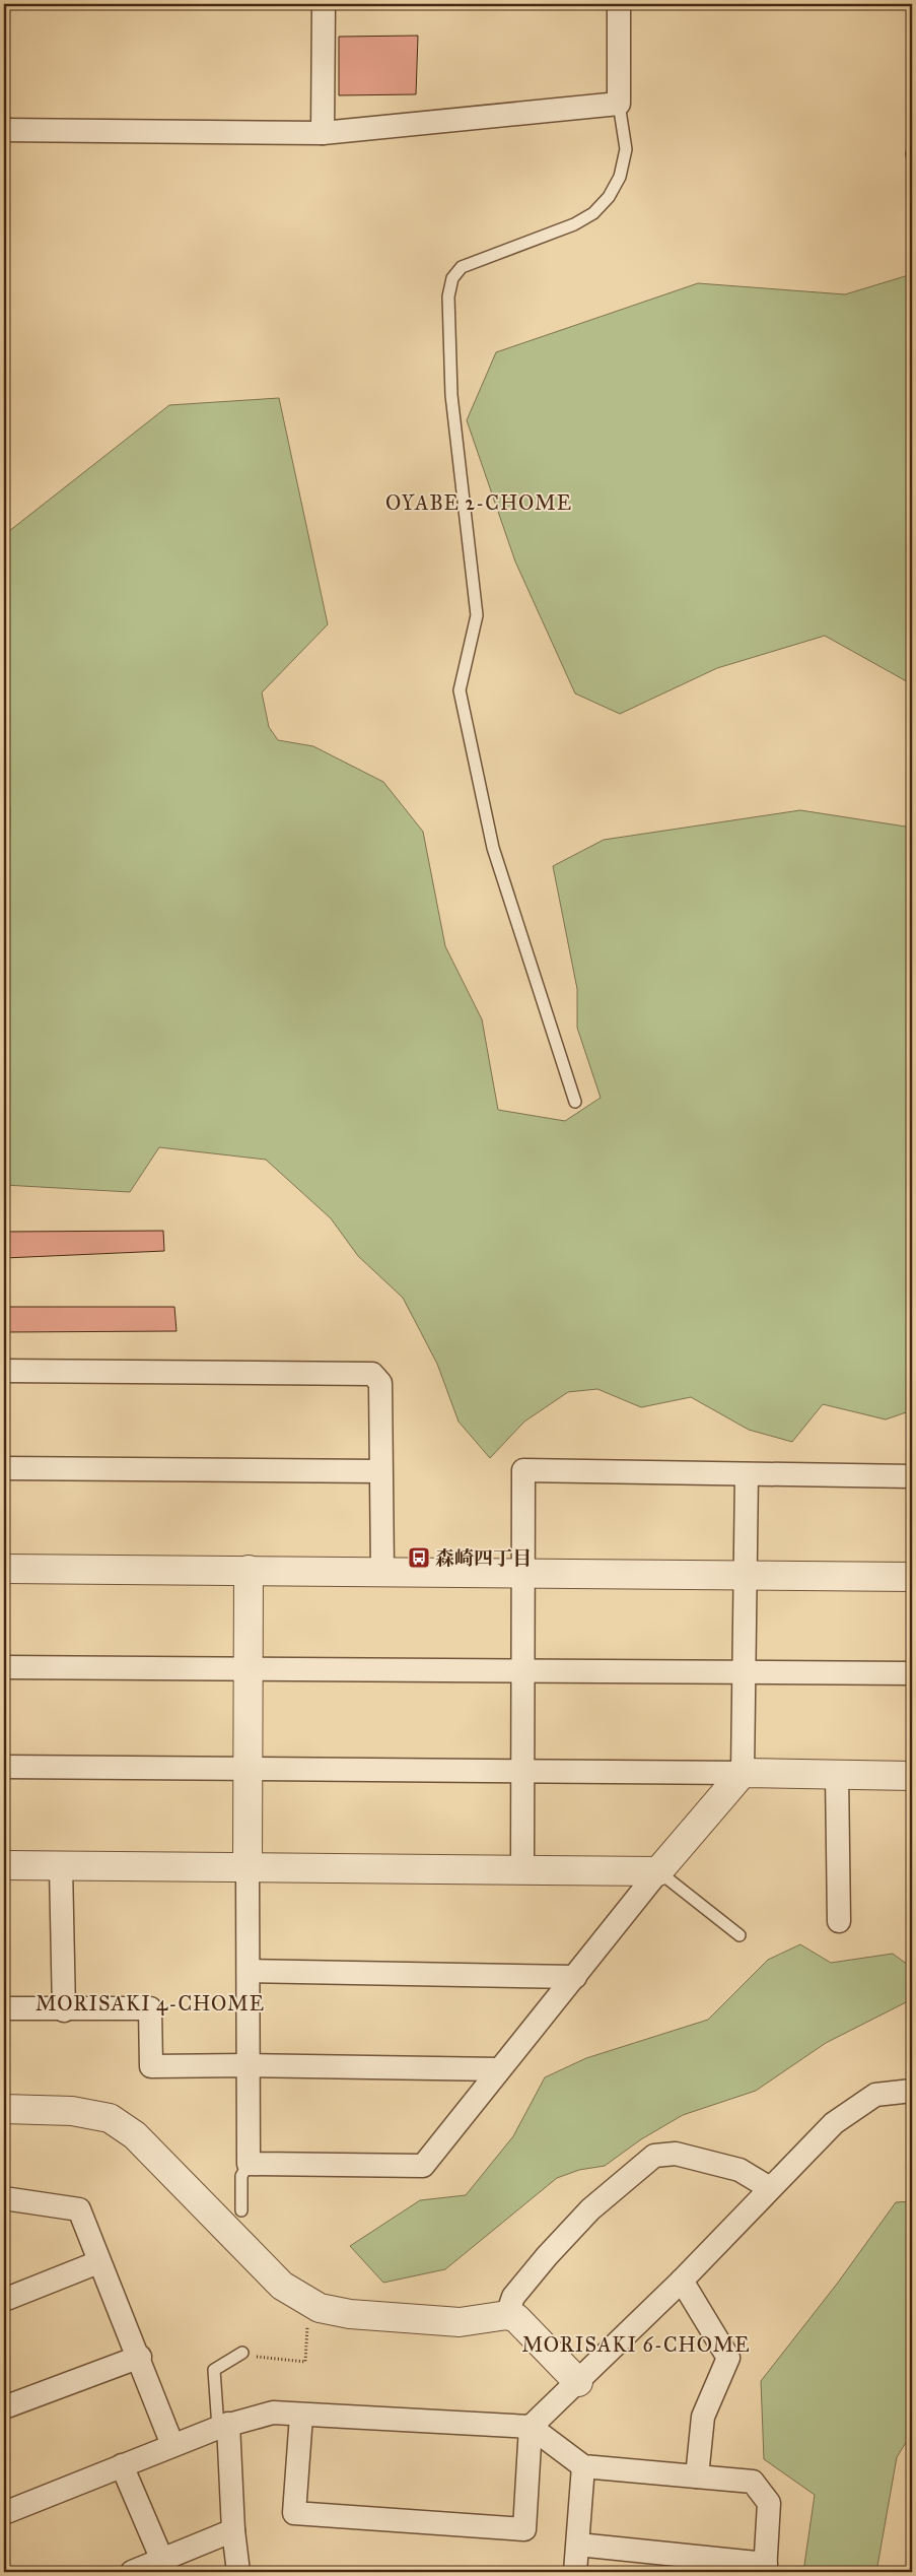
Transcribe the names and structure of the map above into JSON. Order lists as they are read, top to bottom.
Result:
{
  "districts": ["OYABE 2-CHOME", "MORISAKI 4-CHOME", "MORISAKI 6-CHOME"],
  "places": {
    "bus stop": ["森崎四丁目"]
  }
}
